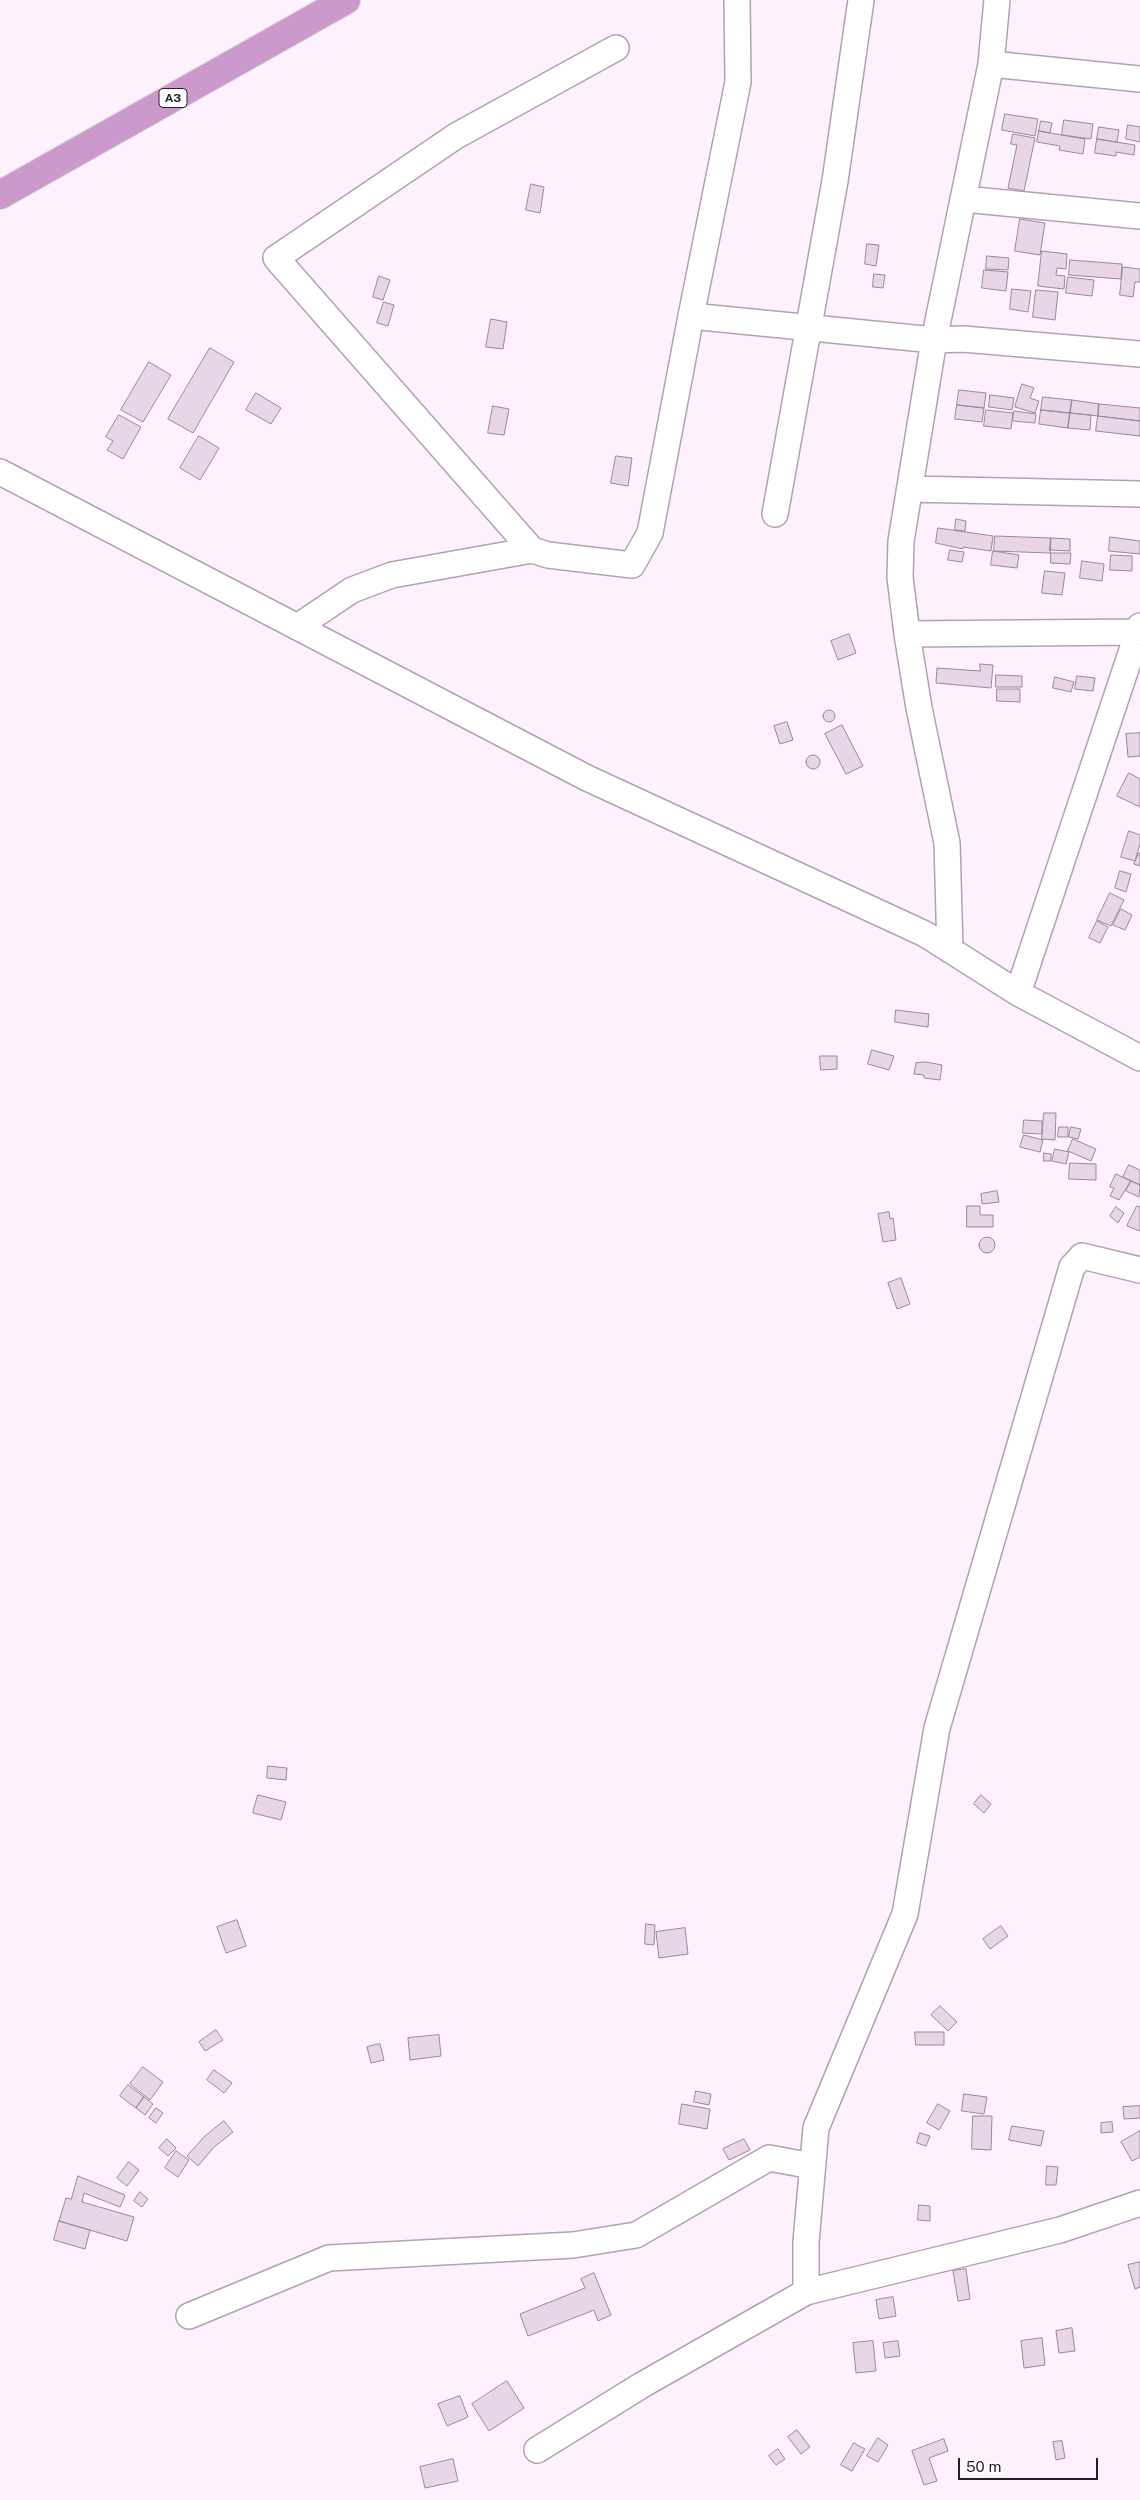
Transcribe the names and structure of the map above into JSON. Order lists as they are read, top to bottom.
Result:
{
  "streets": {
    "highway": ["A3"]
  },
  "scale_bar": "50 m"
}
